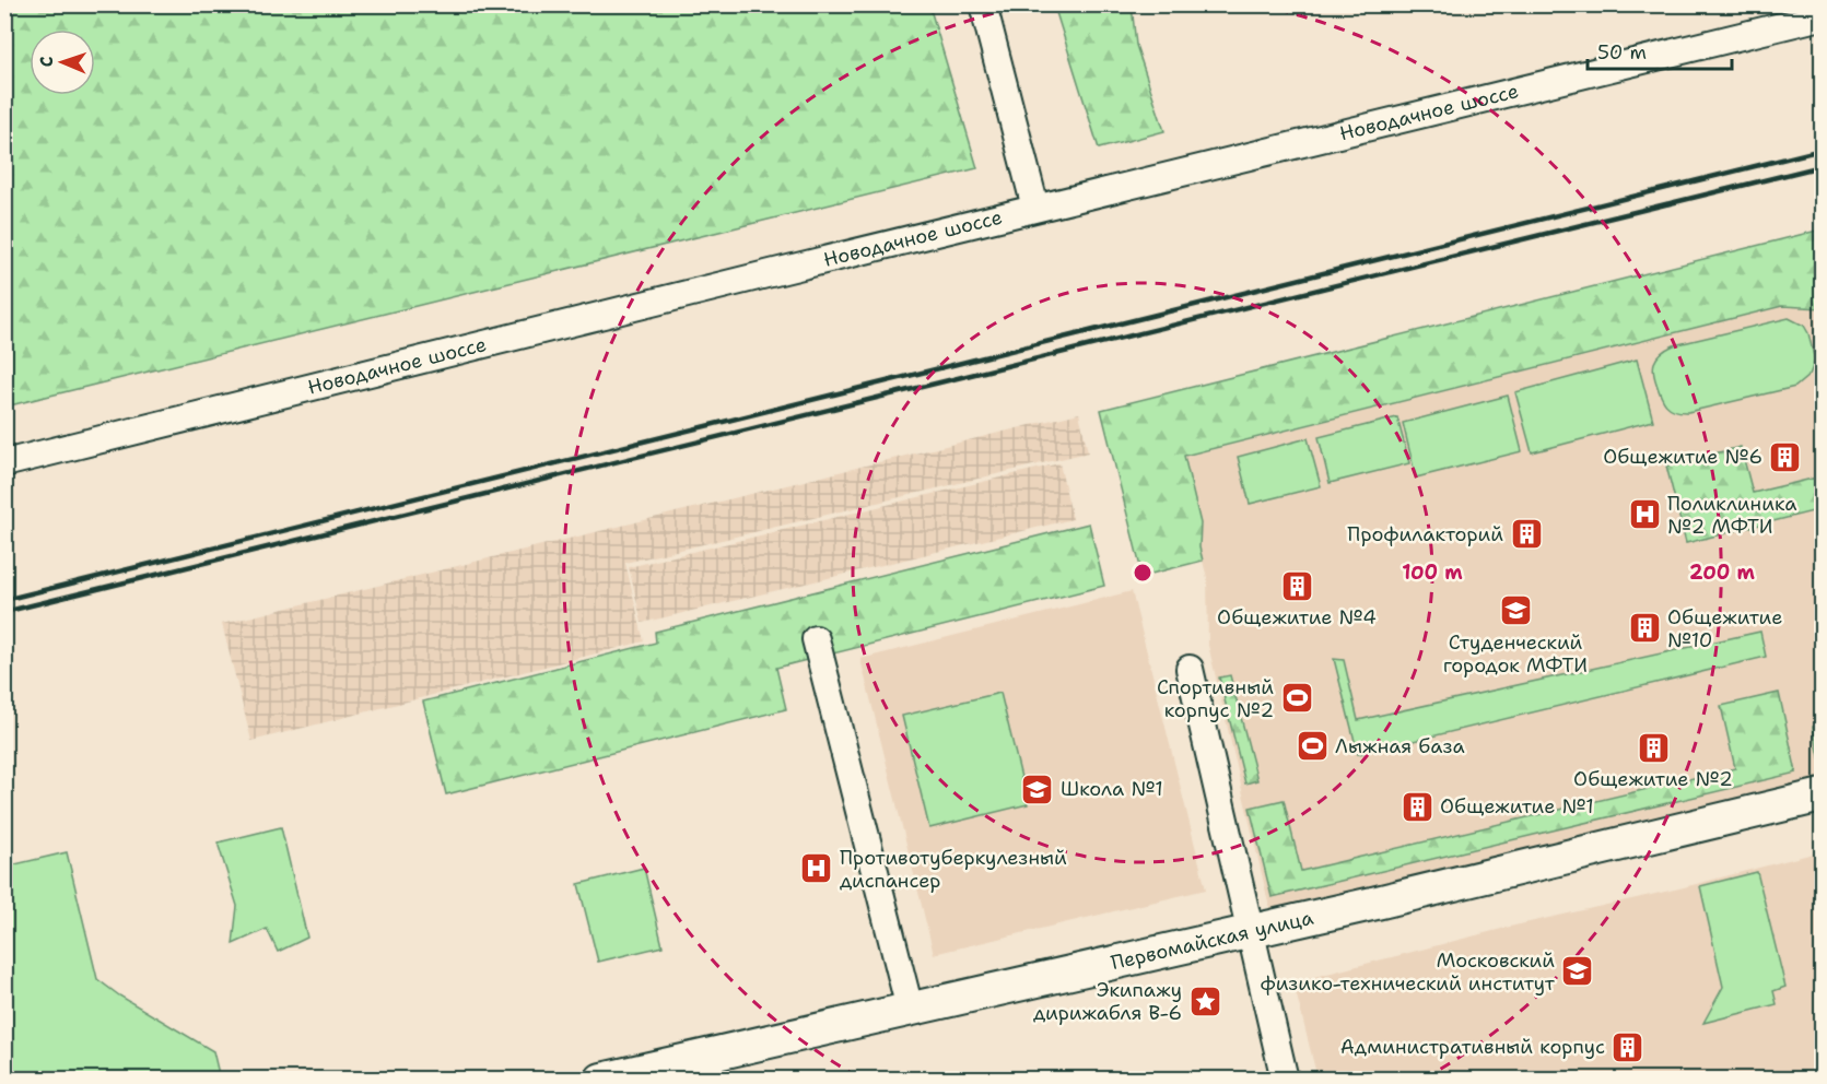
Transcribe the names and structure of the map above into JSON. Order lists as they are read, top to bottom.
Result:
{
  "streets": {
    "main road": ["Первомайская улица"],
    "street": ["Новодачное шоссе"]
  },
  "places": {
    "building": [
      "Общежитие №6",
      "Профилакторий",
      "Общежитие №4",
      "Общежитие №10",
      "Общежитие №2",
      "Общежитие №1",
      "Административный корпус"
    ],
    "hospital": ["Поликлиника №2 МФТИ", "Противотуберкулезный диспансер"],
    "school or university": ["Студенческий городок МФТИ", "Школа №1", "Московский физико-технический институт"],
    "sports": ["Спортивный корпус №2", "Лыжная база"],
    "place": ["Экипажу дирижабля В-6"]
  },
  "scale_bar": "50 m",
  "north": "left",
  "rings": ["100 m", "200 m"]
}
